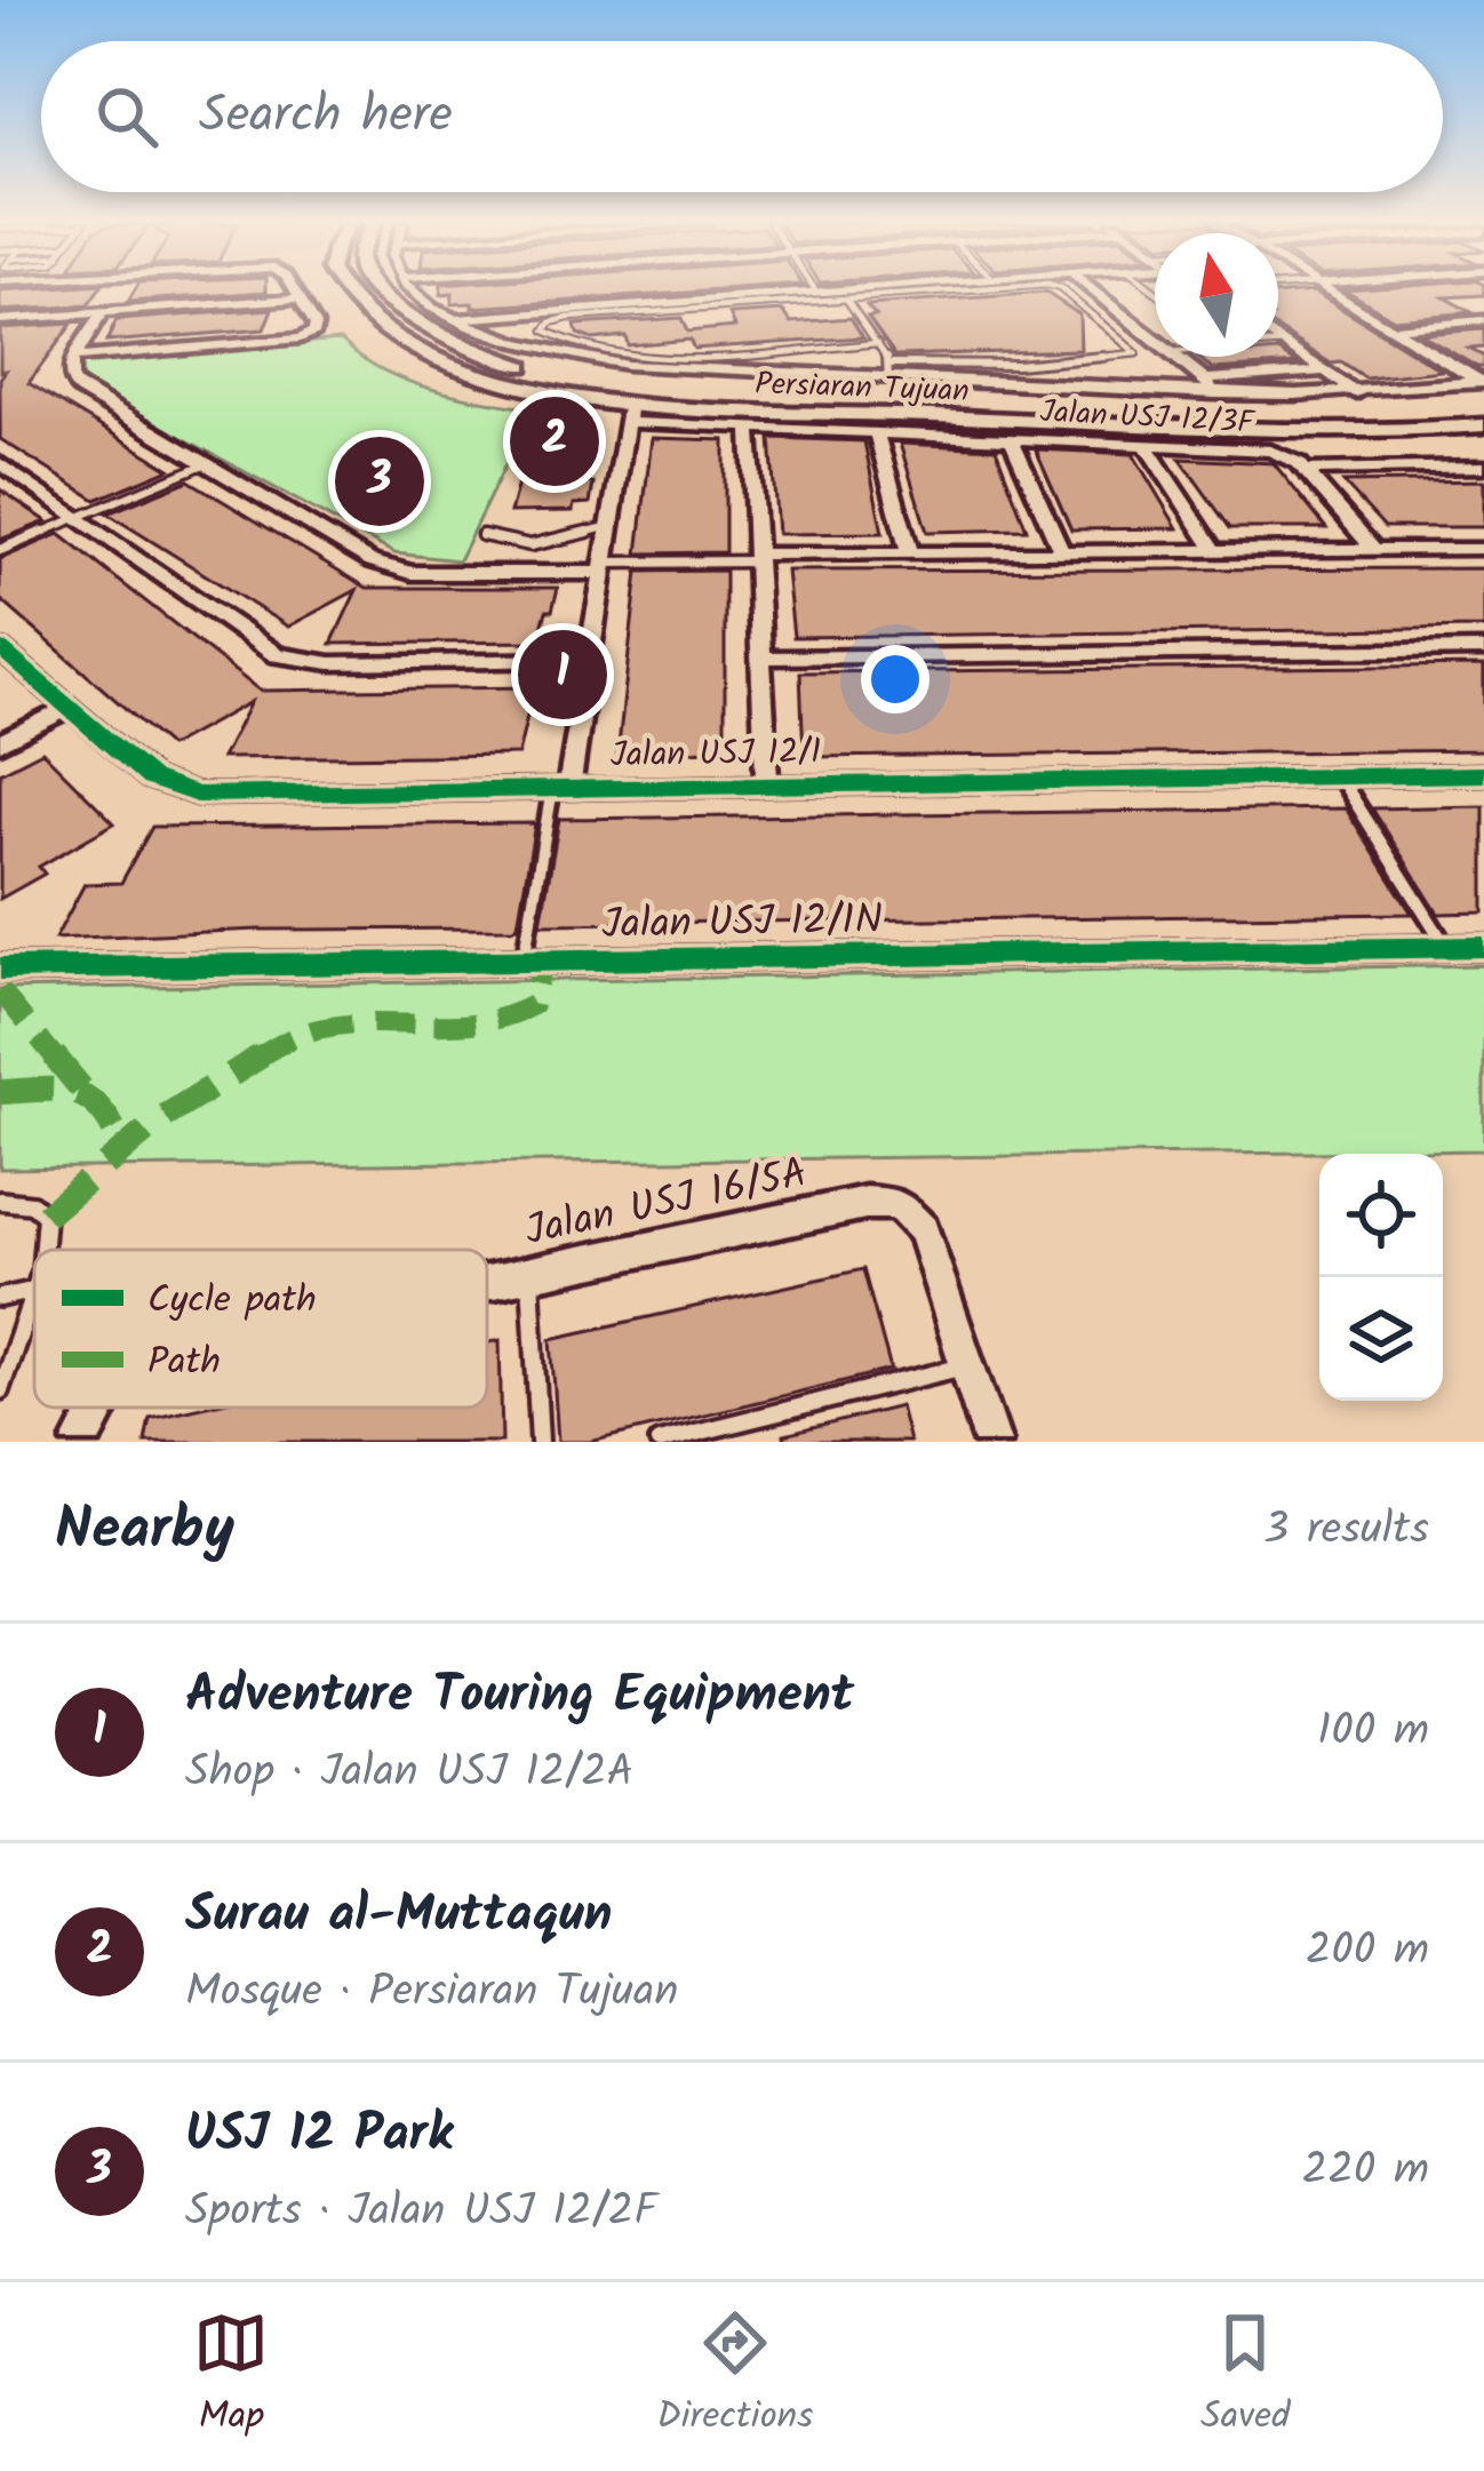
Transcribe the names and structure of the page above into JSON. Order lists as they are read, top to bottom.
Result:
{
  "streets": {
    "main road": ["Persiaran Tujuan"],
    "street": [
      "Jalan USJ 12/3F",
      "Jalan USJ 12/1",
      "Jalan USJ 12/1N",
      "Jalan USJ 16/5A"
    ]
  },
  "crossings": [
    ["Persiaran Tujuan", "Jalan USJ 12/3F"]
  ],
  "legend": ["Cycle path", "Path"],
  "north": "top",
  "page": {
    "search": "Search here",
    "pins": ["2", "3", "1"],
    "heading": ["Nearby", "3 results"],
    "list": [
      {
        "mark": "1",
        "name": "Adventure Touring Equipment",
        "note": "Shop · Jalan USJ 12/2A",
        "value": "100 m"
      },
      {
        "mark": "2",
        "name": "Surau al-Muttaqun",
        "note": "Mosque · Persiaran Tujuan",
        "value": "200 m"
      },
      {
        "mark": "3",
        "name": "USJ 12 Park",
        "note": "Sports · Jalan USJ 12/2F",
        "value": "220 m"
      }
    ],
    "nav": ["Map", "Directions", "Saved"]
  }
}
